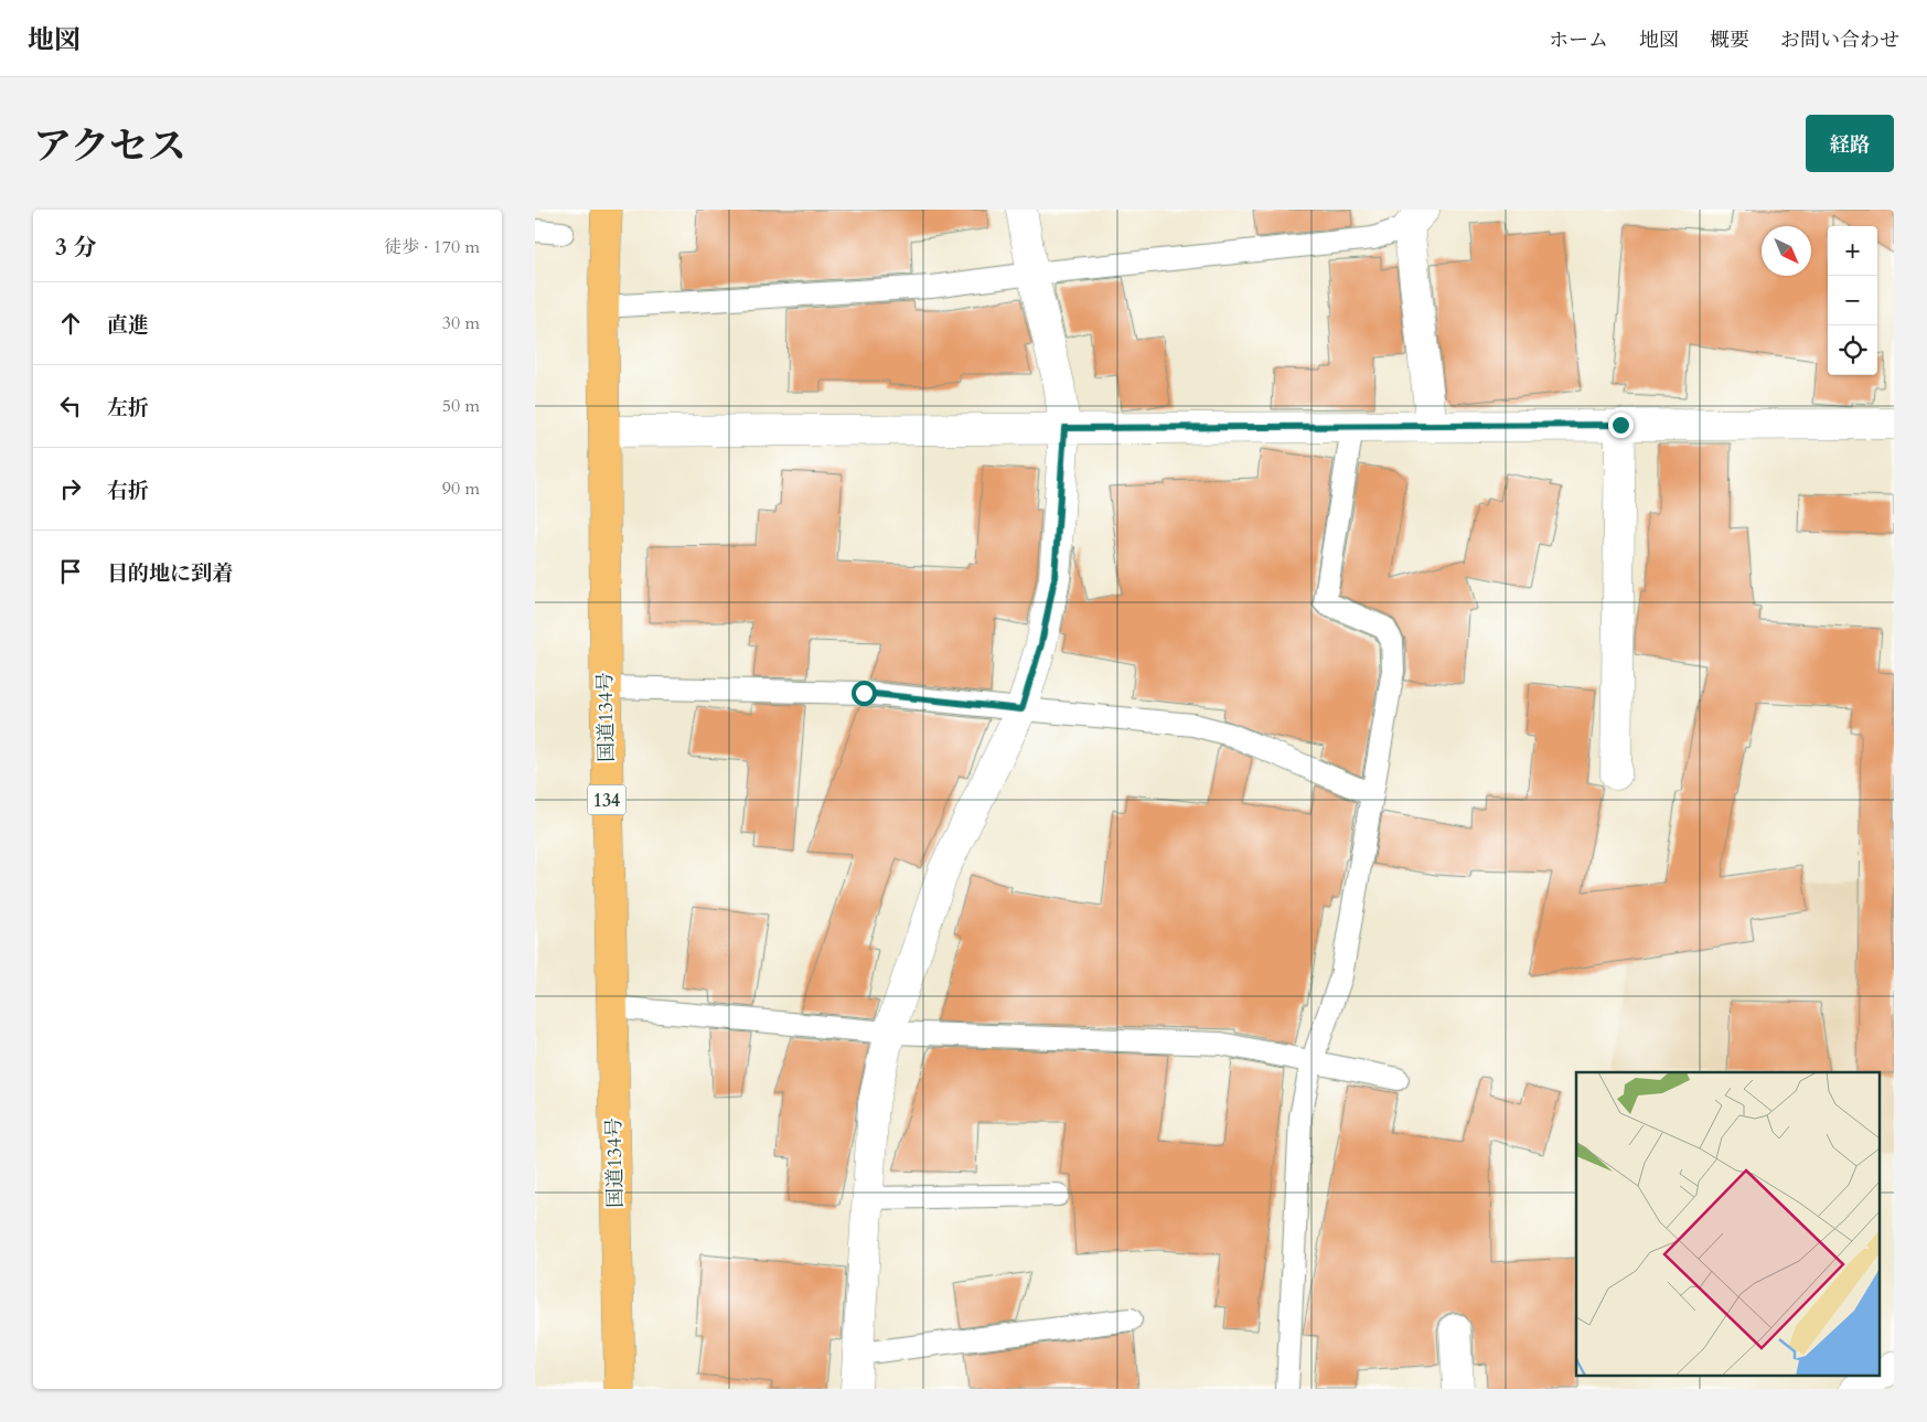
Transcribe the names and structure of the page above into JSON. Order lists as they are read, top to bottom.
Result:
{
  "streets": {
    "highway": ["国道134号", "134"]
  },
  "north": "bottom right",
  "page": {
    "header": "地図",
    "nav": [
      "ホーム",
      "地図",
      "概要",
      "お問い合わせ"
    ],
    "title": "アクセス",
    "buttons": "経路",
    "heading": ["3 分", "徒歩 · 170 m"],
    "map_buttons": ["+", "−"],
    "list": [
      ["直進", "30 m"],
      ["左折", "50 m"],
      ["右折", "90 m"],
      "目的地に到着"
    ]
  }
}
